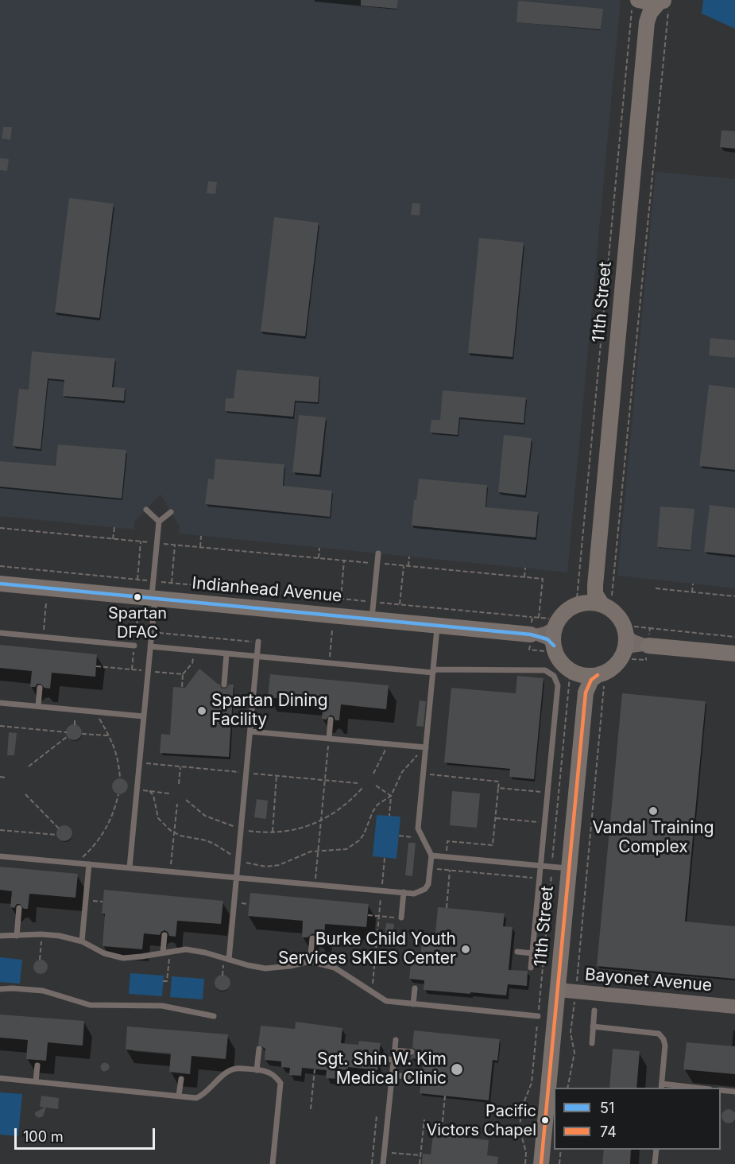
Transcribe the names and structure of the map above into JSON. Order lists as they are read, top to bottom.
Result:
{
  "streets": {
    "main road": ["11th Street", "Indianhead Avenue"],
    "street": ["Bayonet Avenue"]
  },
  "crossings": [
    ["11th Street", "Bayonet Avenue"]
  ],
  "places": [
    "Spartan DFAC",
    "Spartan Dining Facility",
    "Vandal Training Complex",
    "Burke Child Youth Services SKIES Center",
    "Sgt. Shin W. Kim Medical Clinic",
    "Pacific Victors Chapel"
  ],
  "lines": ["transit line 51", "transit line 74"],
  "legend": ["51", "74"],
  "scale_bar": "100 m"
}
